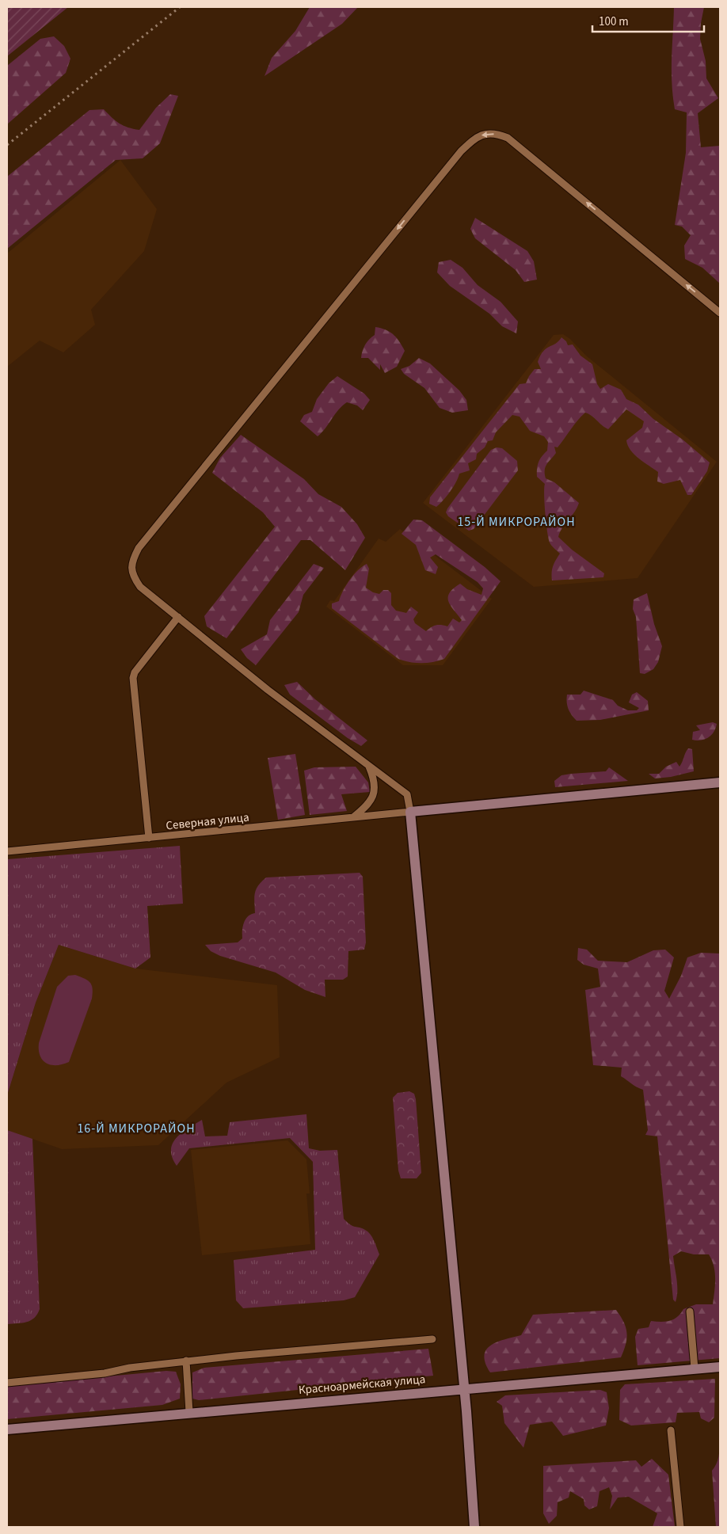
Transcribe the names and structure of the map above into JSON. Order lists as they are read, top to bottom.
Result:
{
  "streets": {
    "street": ["Северная улица", "Красноармейская улица"]
  },
  "districts": ["15-Й МИКРОРАЙОН", "16-Й МИКРОРАЙОН"],
  "scale_bar": "100 m"
}
